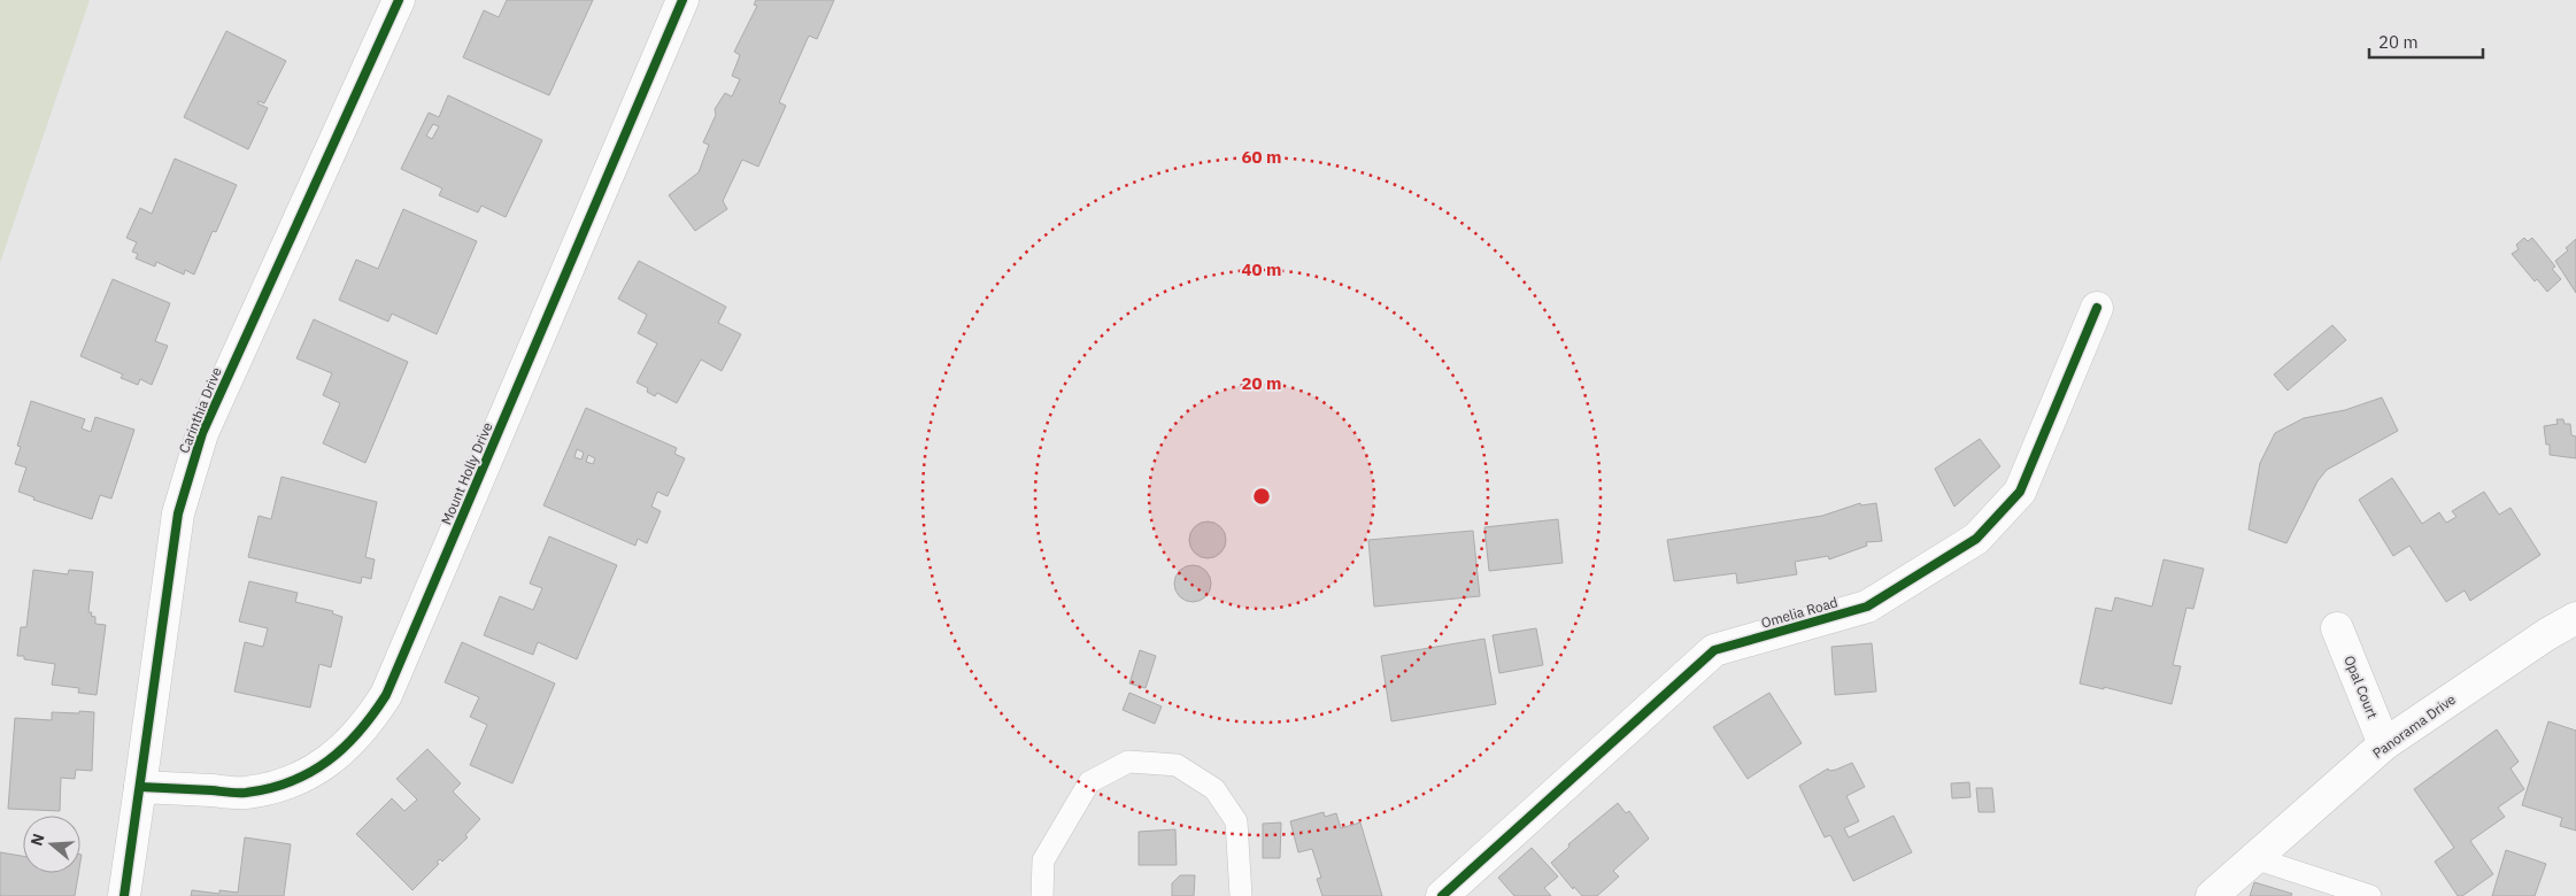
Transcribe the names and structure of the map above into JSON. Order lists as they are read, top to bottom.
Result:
{
  "streets": {
    "street": [
      "Carinthia Drive",
      "Mount Holly Drive",
      "Omelia Road",
      "Opal Court",
      "Panorama Drive"
    ]
  },
  "crossings": [
    ["Carinthia Drive", "Mount Holly Drive"],
    ["Opal Court", "Panorama Drive"]
  ],
  "scale_bar": "20 m",
  "north": "left",
  "rings": ["60 m", "40 m", "20 m"]
}
